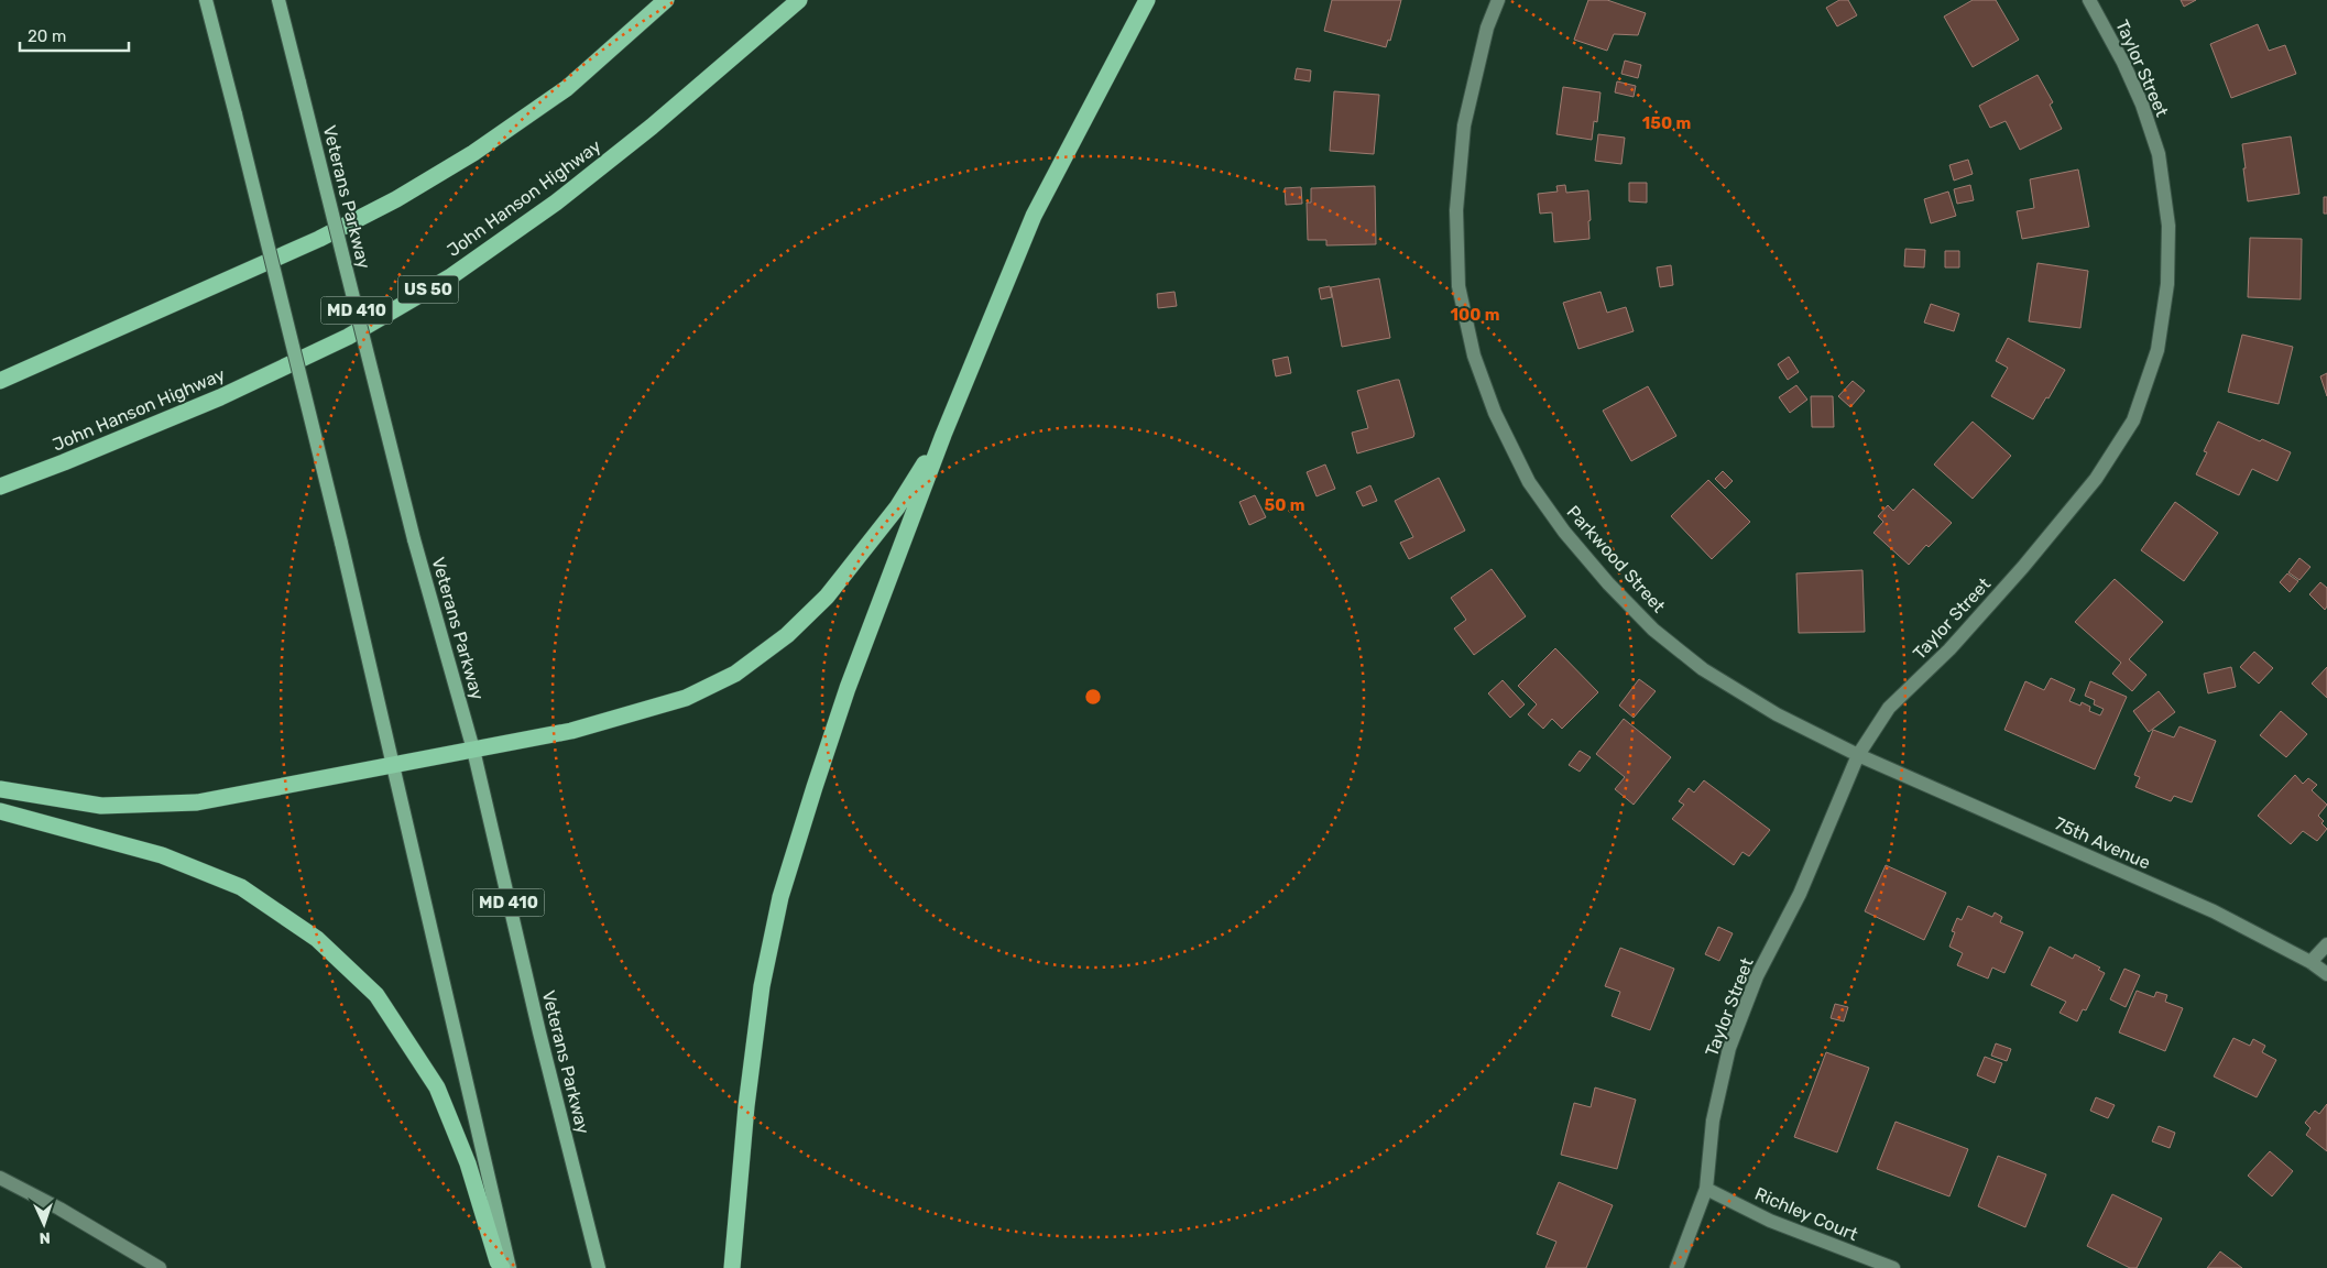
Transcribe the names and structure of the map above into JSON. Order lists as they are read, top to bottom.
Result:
{
  "streets": {
    "highway": ["John Hanson Highway", "US 50"],
    "main road": ["Veterans Parkway", "MD 410"],
    "street": [
      "Taylor Street",
      "Parkwood Street",
      "75th Avenue",
      "Richley Court"
    ]
  },
  "crossings": [
    ["Taylor Street", "Parkwood Street"],
    ["Taylor Street", "75th Avenue"],
    ["Taylor Street", "Richley Court"],
    ["Parkwood Street", "75th Avenue"]
  ],
  "scale_bar": "20 m",
  "north": "bottom",
  "rings": ["150 m", "100 m", "50 m"]
}
